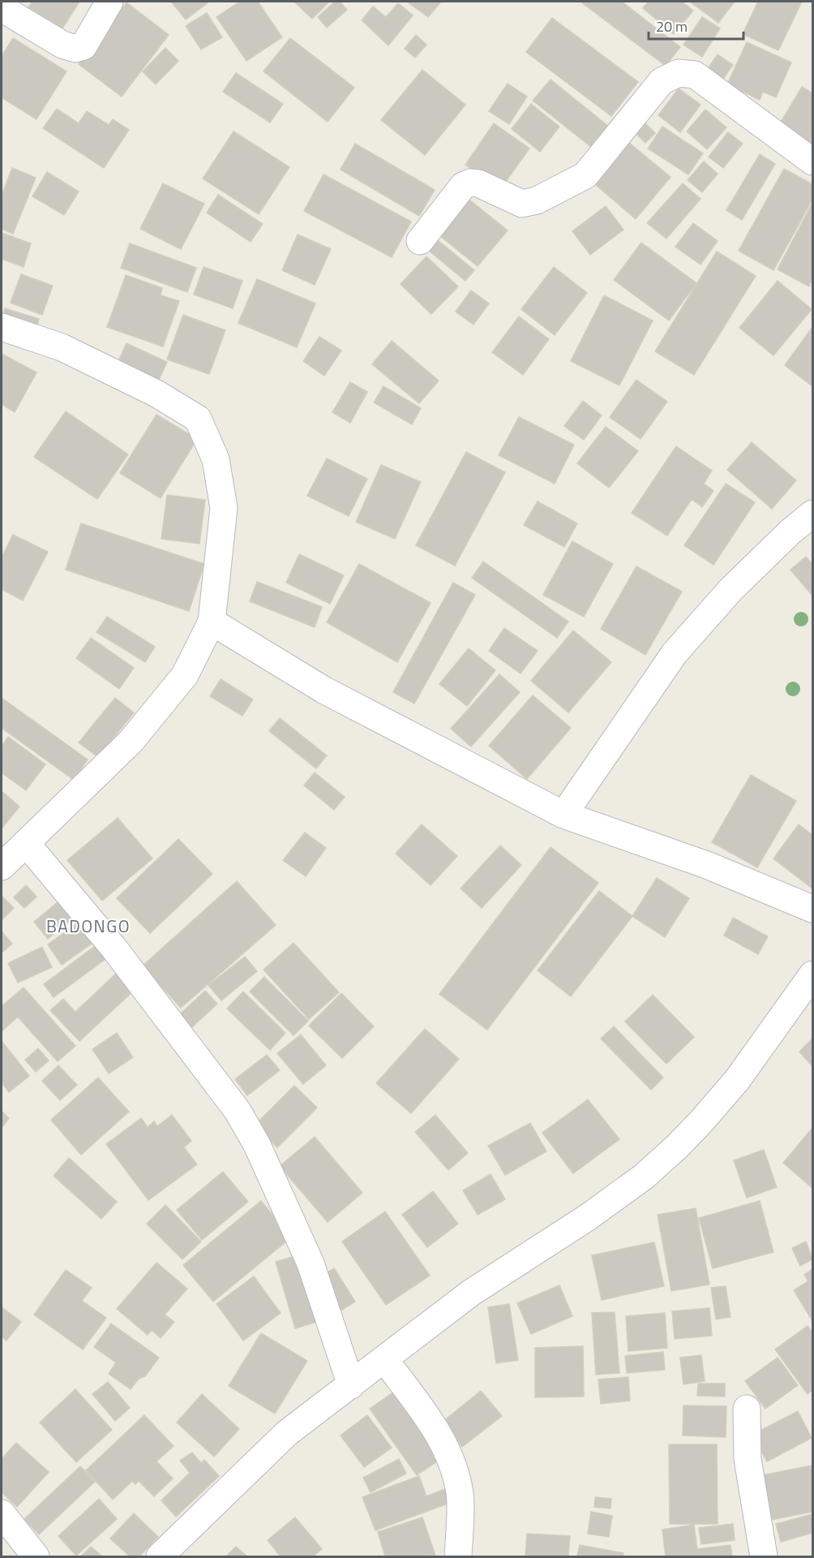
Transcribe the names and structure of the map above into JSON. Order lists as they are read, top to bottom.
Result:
{
  "districts": ["BADONGO"],
  "scale_bar": "20 m"
}
